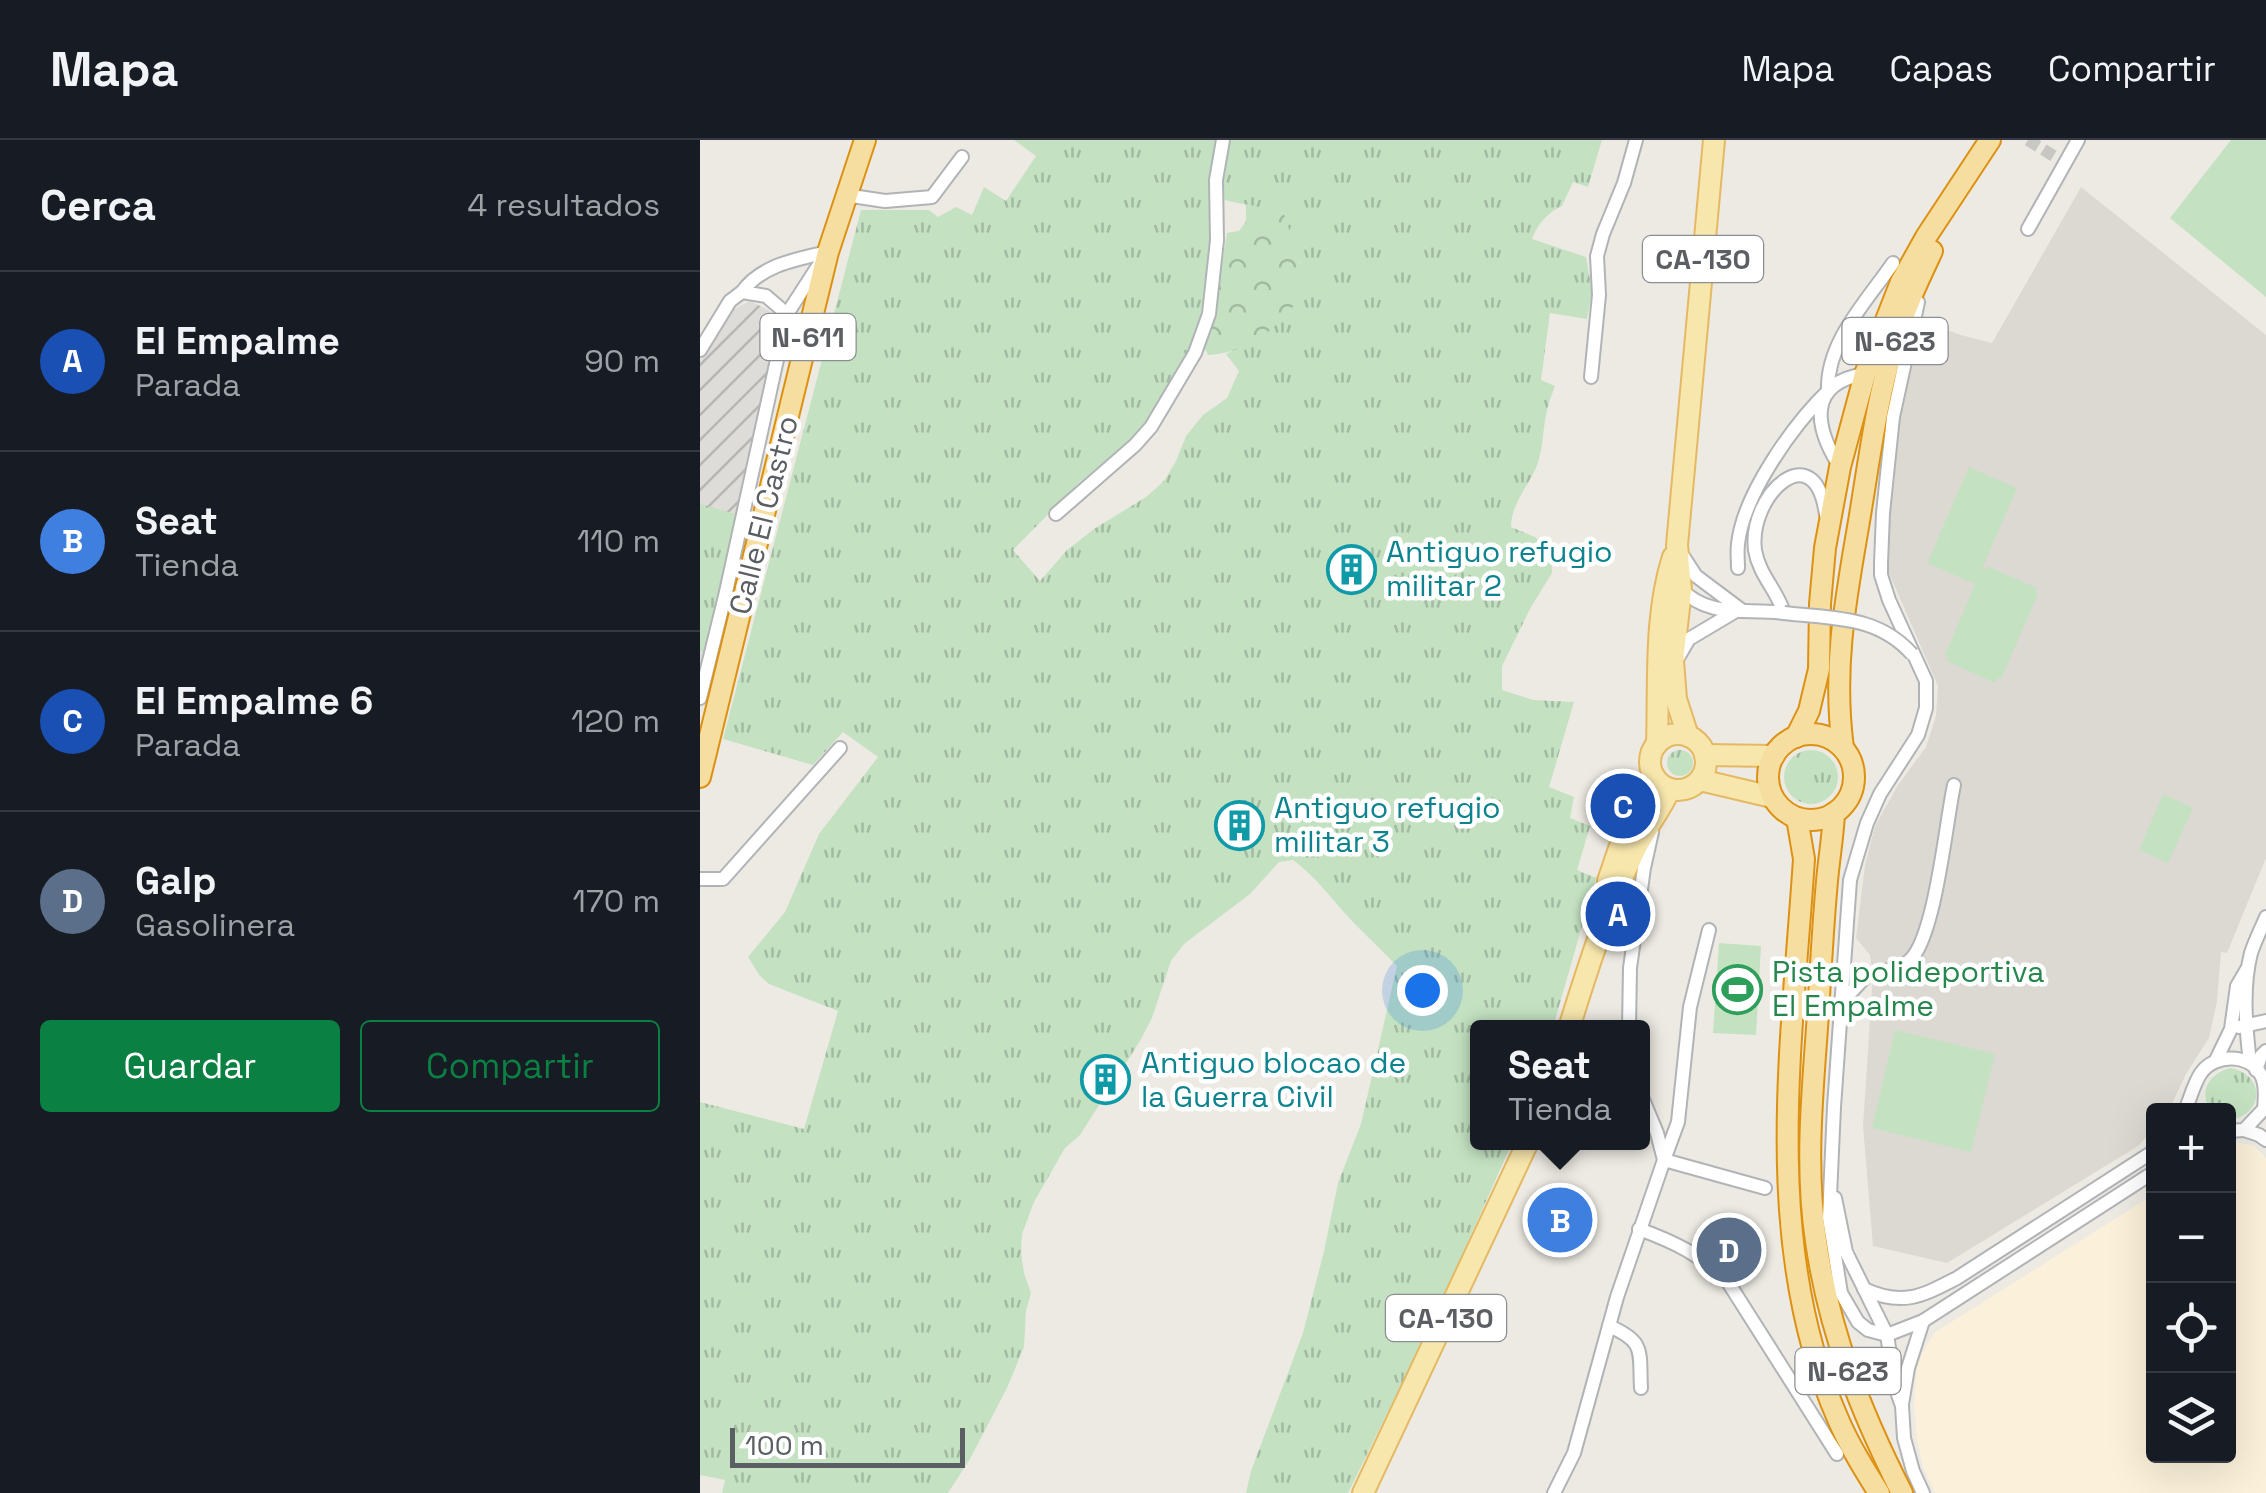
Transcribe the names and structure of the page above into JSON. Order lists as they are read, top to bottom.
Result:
{
  "streets": {
    "highway": ["N-611", "N-623", "Calle El Castro"],
    "main road": ["CA-130"]
  },
  "places": {
    "building": ["Antiguo refugio militar 2", "Antiguo refugio militar 3", "Antiguo blocao de la Guerra Civil"],
    "sports": ["Pista polideportiva El Empalme"]
  },
  "scale_bar": "100 m",
  "page": {
    "header": "Mapa",
    "nav": ["Mapa", "Capas", "Compartir"],
    "heading": ["Cerca", "4 resultados"],
    "list": [
      {
        "mark": "A",
        "name": "El Empalme",
        "note": "Parada",
        "value": "90 m"
      },
      {
        "mark": "B",
        "name": "Seat",
        "note": "Tienda",
        "value": "110 m"
      },
      {
        "mark": "C",
        "name": "El Empalme 6",
        "note": "Parada",
        "value": "120 m"
      },
      {
        "mark": "D",
        "name": "Galp",
        "note": "Gasolinera",
        "value": "170 m"
      }
    ],
    "pins": [
      "C",
      "A",
      "B",
      "D"
    ],
    "buttons": ["Guardar", "Compartir"],
    "popup": ["Seat", "Tienda"],
    "map_buttons": ["+", "−"],
    "scale": "100 m"
  }
}
